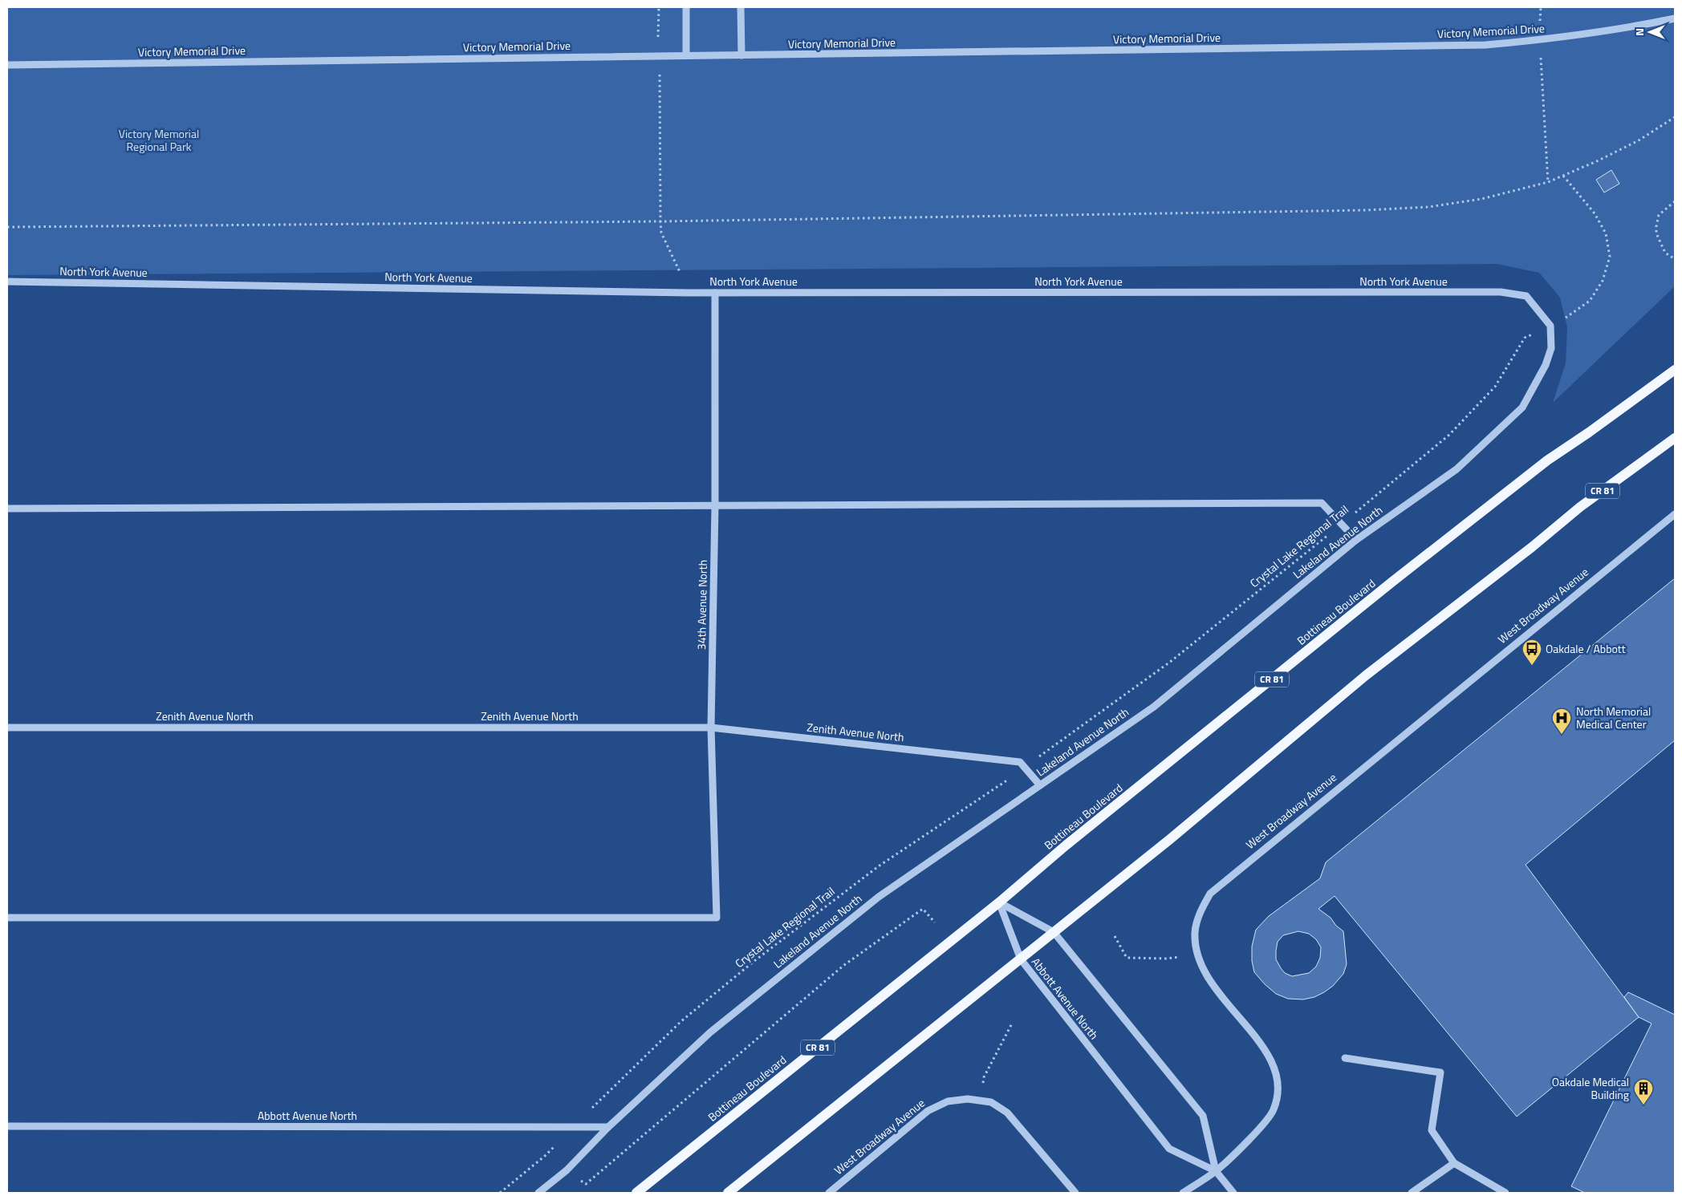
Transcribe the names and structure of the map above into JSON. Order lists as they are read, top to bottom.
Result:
{
  "streets": {
    "main road": ["CR 81", "Bottineau Boulevard"],
    "street": [
      "Victory Memorial Drive",
      "North York Avenue",
      "Lakeland Avenue North",
      "34th Avenue North",
      "West Broadway Avenue",
      "Zenith Avenue North",
      "Abbott Avenue North"
    ],
    "path": ["Crystal Lake Regional Trail"]
  },
  "crossings": [
    ["North York Avenue", "Lakeland Avenue North"],
    ["North York Avenue", "34th Avenue North"],
    ["CR 81", "Bottineau Boulevard"],
    ["CR 81", "Abbott Avenue North"],
    ["Lakeland Avenue North", "Zenith Avenue North"],
    ["Lakeland Avenue North", "Abbott Avenue North"],
    ["34th Avenue North", "Zenith Avenue North"],
    ["West Broadway Avenue", "Abbott Avenue North"],
    ["Bottineau Boulevard", "Abbott Avenue North"]
  ],
  "parks": ["Victory Memorial Regional Park"],
  "places": {
    "bus stop": ["Oakdale / Abbott"],
    "hospital": ["North Memorial Medical Center"],
    "building": ["Oakdale Medical Building"]
  },
  "north": "left"
}
